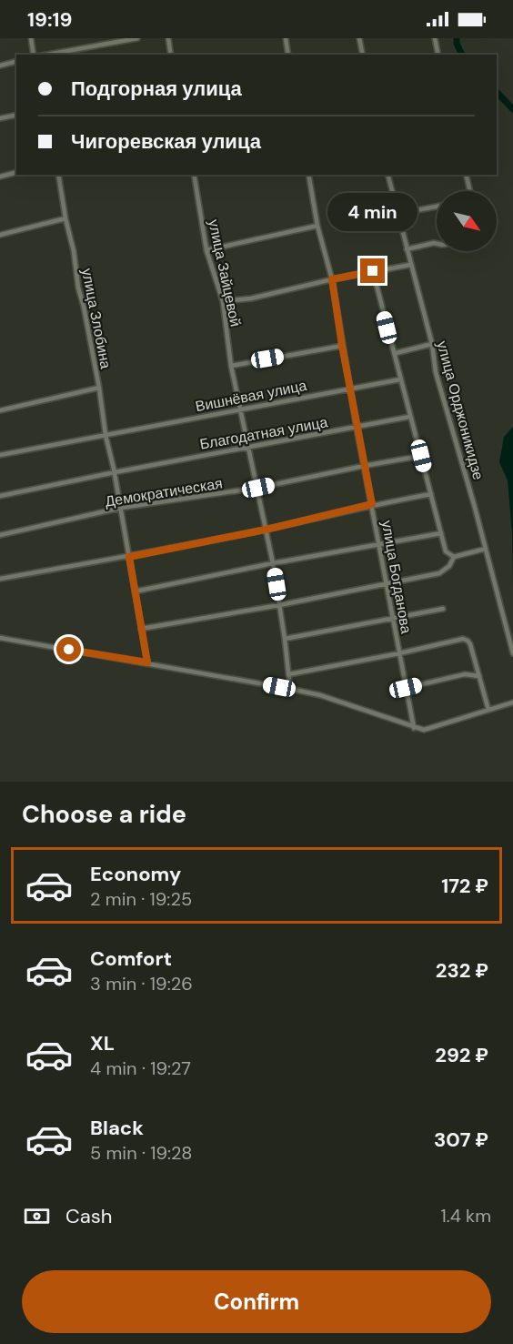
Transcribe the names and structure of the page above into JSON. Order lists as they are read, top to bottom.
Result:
{
  "streets": {
    "street": [
      "улица Зайцевой",
      "улица Злобина",
      "Вишнёвая улица",
      "улица Орджоникидзе",
      "Благодатная улица",
      "Демократическая",
      "улица Богданова"
    ]
  },
  "crossings": [
    ["улица Зайцевой", "Вишнёвая улица"],
    ["улица Зайцевой", "Благодатная улица"],
    ["улица Зайцевой", "Демократическая"],
    ["улица Злобина", "Вишнёвая улица"],
    ["улица Злобина", "Благодатная улица"],
    ["улица Злобина", "Демократическая"],
    ["Вишнёвая улица", "улица Богданова"],
    ["Благодатная улица", "улица Богданова"],
    ["Демократическая", "улица Богданова"]
  ],
  "north": "bottom right",
  "page": {
    "status": "19:19",
    "banner": ["Подгорная улица", "Чигоревская улица"],
    "bubble": "4 min",
    "heading": "Choose a ride",
    "list": [
      {
        "name": "Economy",
        "note": "2 min · 19:25",
        "value": "172 ₽"
      },
      {
        "name": "Comfort",
        "note": "3 min · 19:26",
        "value": "232 ₽"
      },
      {
        "name": "XL",
        "note": "4 min · 19:27",
        "value": "292 ₽"
      },
      {
        "name": "Black",
        "note": "5 min · 19:28",
        "value": "307 ₽"
      }
    ],
    "pay": ["Cash", "1.4 km"],
    "buttons": "Confirm"
  }
}
